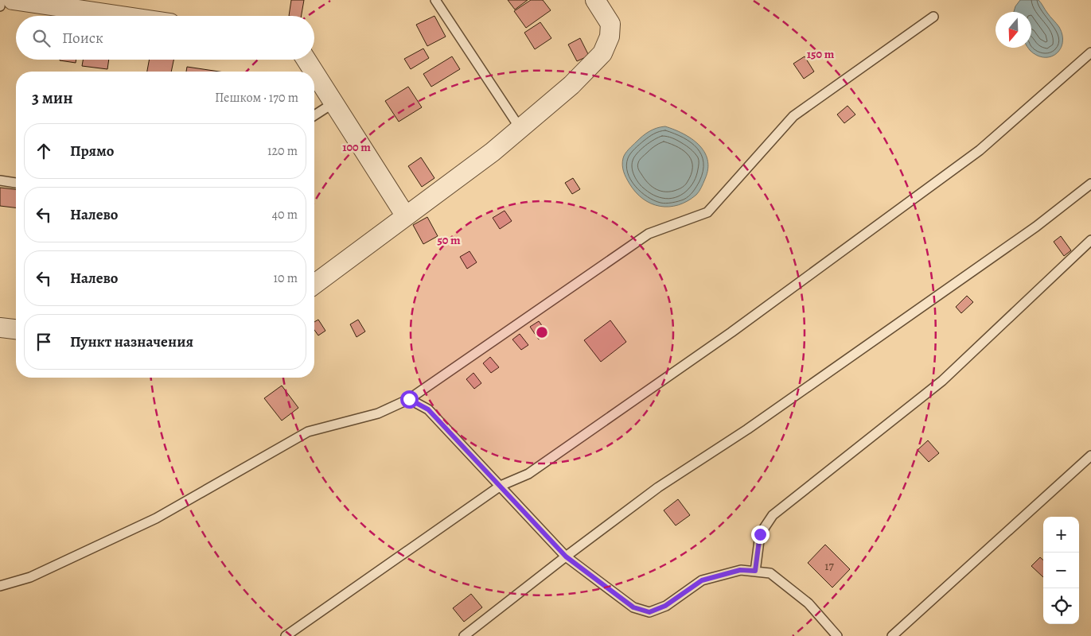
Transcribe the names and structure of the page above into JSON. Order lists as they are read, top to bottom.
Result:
{
  "house_numbers": ["17"],
  "north": "bottom",
  "page": {
    "search": "Поиск",
    "heading": ["3 мин", "Пешком · 170 m"],
    "list": [
      ["Прямо", "120 m"],
      ["Налево", "40 m"],
      ["Налево", "10 m"],
      "Пункт назначения"
    ],
    "map_buttons": ["+", "−"]
  },
  "rings": ["150 m", "100 m", "50 m"]
}
